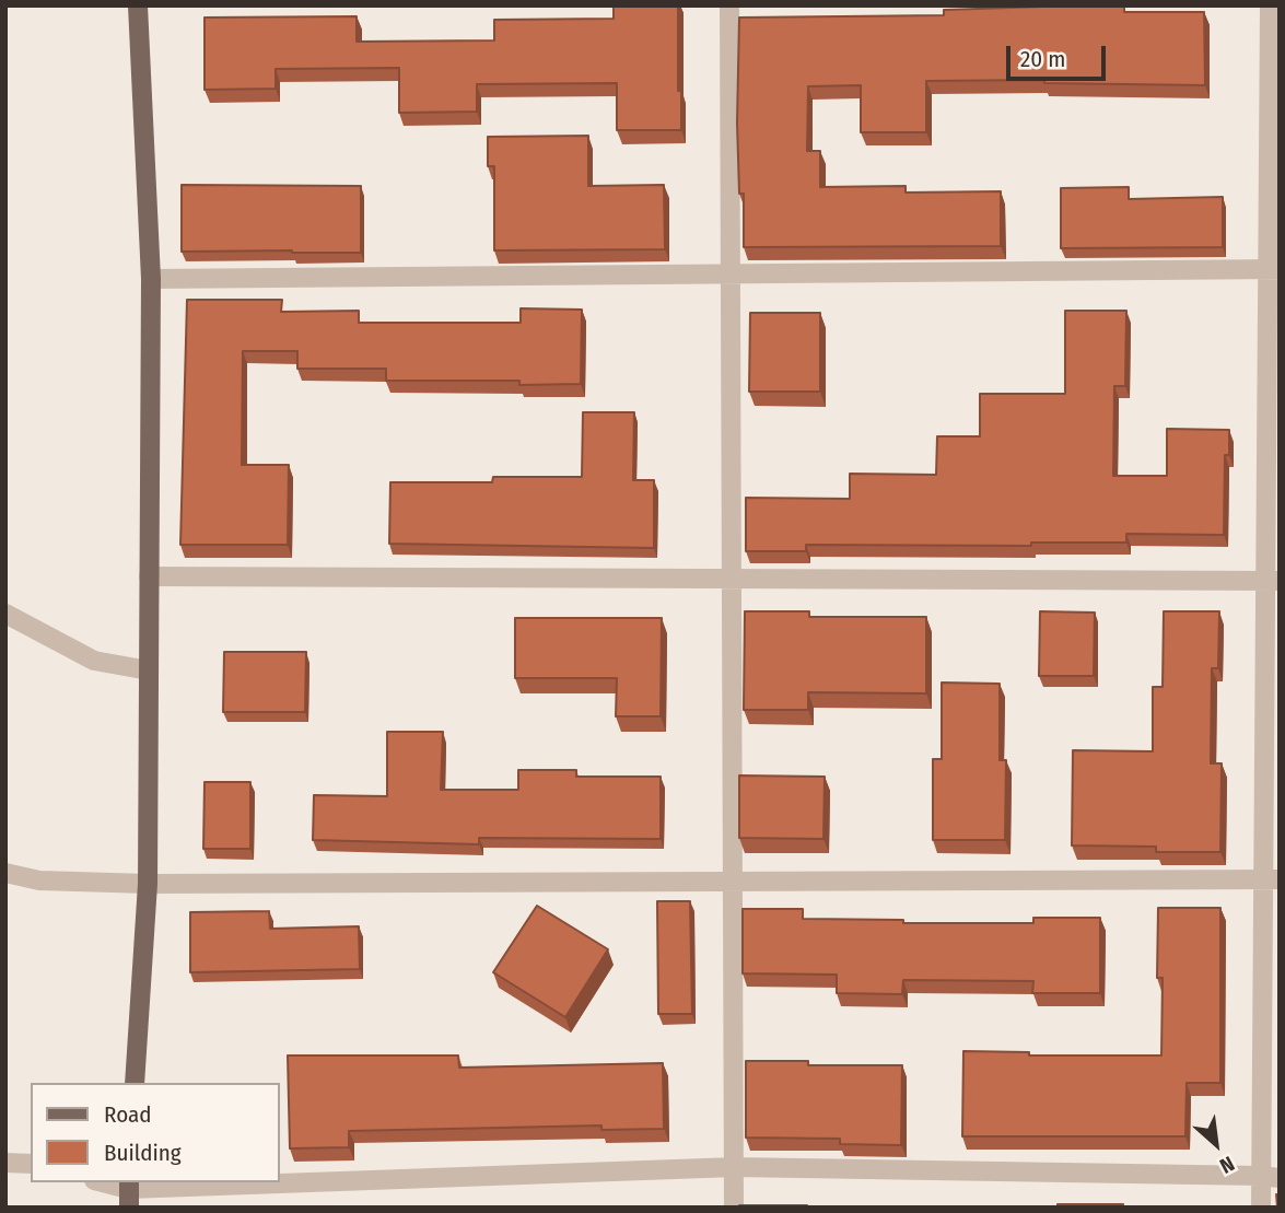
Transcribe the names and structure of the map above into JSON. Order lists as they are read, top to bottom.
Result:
{
  "legend": ["Road", "Building"],
  "scale_bar": "20 m",
  "north": "bottom right"
}
